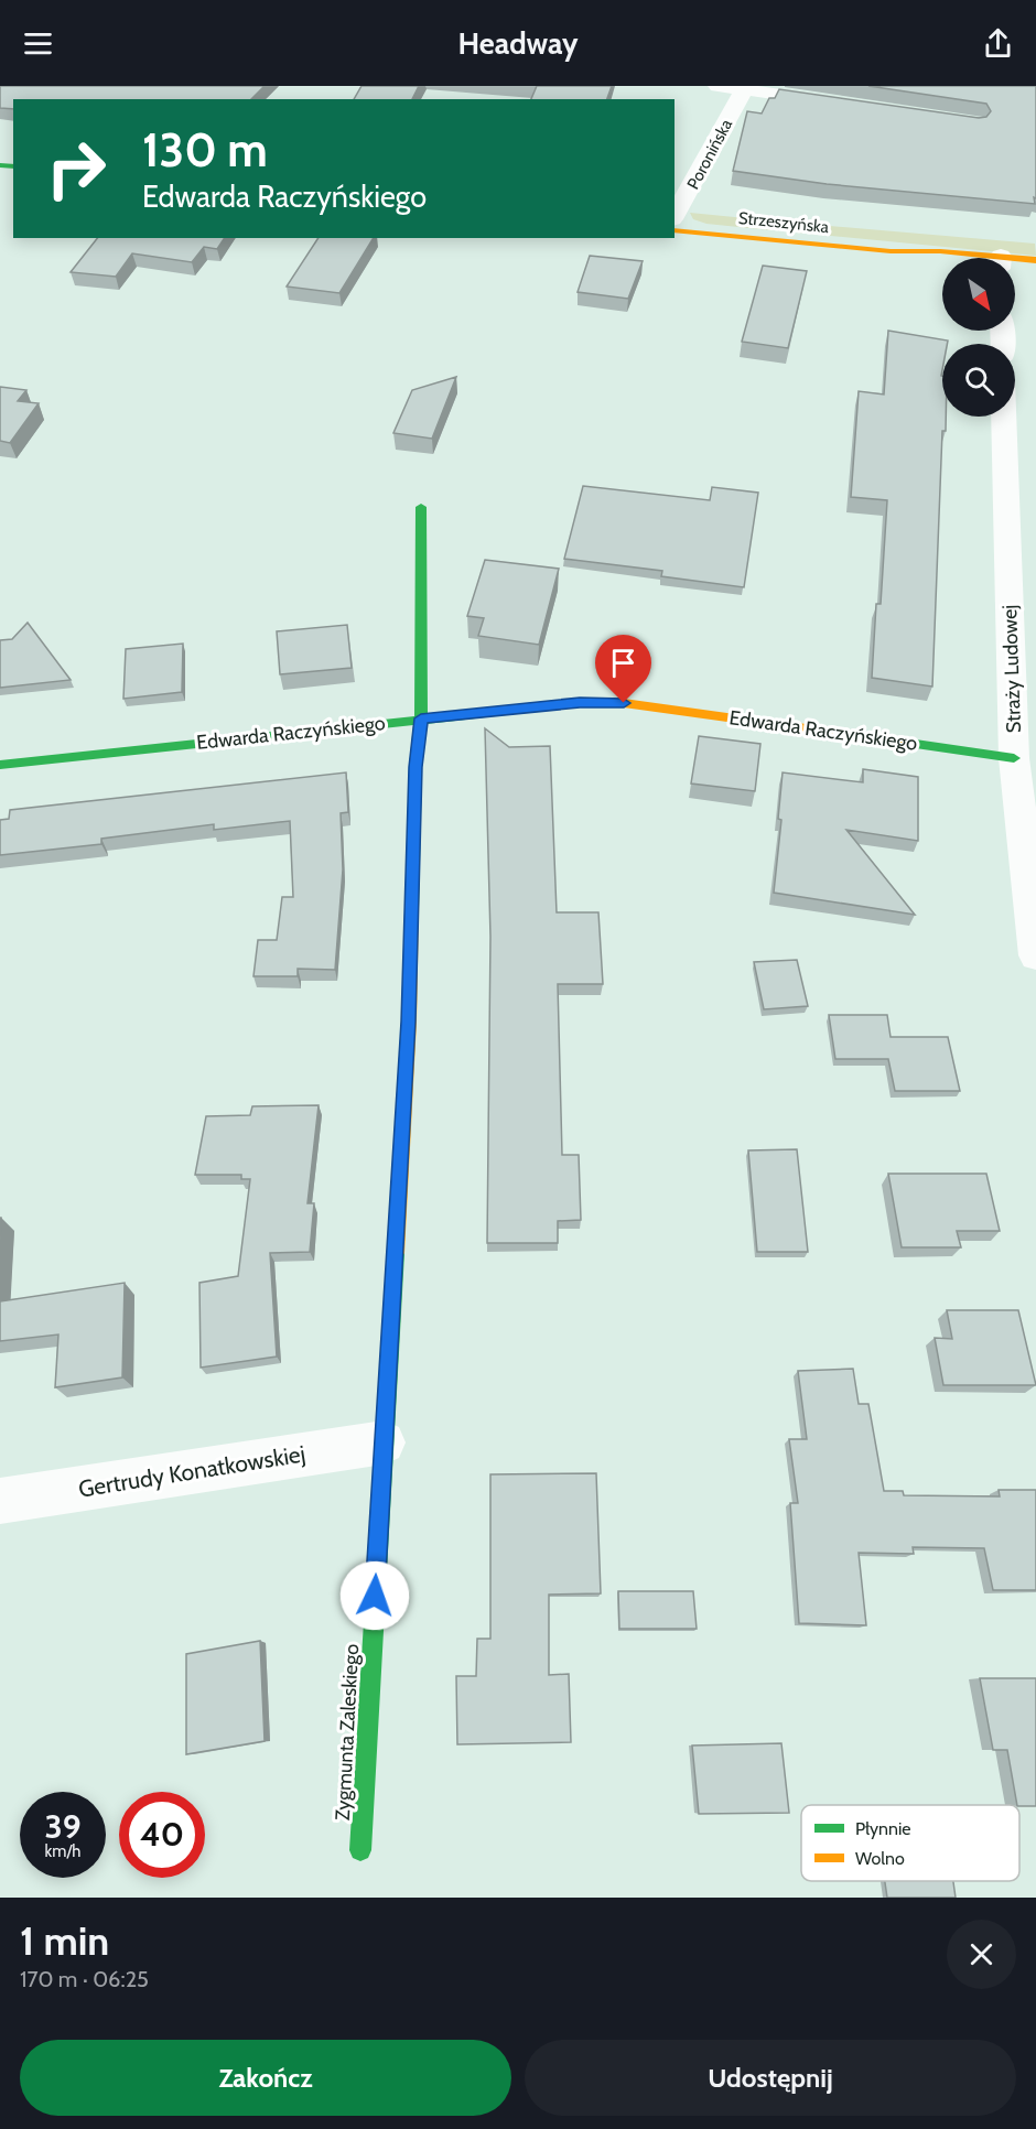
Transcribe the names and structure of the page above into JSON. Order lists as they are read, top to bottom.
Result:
{
  "streets": {
    "street": [
      "Poronińska",
      "Strzeszyńska",
      "Straży Ludowej",
      "Edwarda Raczyńskiego",
      "Gertrudy Konatkowskiej",
      "Zygmunta Zaleskiego"
    ]
  },
  "crossings": [
    ["Straży Ludowej", "Edwarda Raczyńskiego"],
    ["Edwarda Raczyńskiego", "Zygmunta Zaleskiego"],
    ["Gertrudy Konatkowskiej", "Zygmunta Zaleskiego"]
  ],
  "legend": ["Płynnie", "Wolno"],
  "north": "bottom right",
  "page": {
    "header": "Headway",
    "turn": ["130 m", "Edwarda Raczyńskiego"],
    "speed": "39 km/h",
    "limit": "40",
    "heading": ["1 min", "170 m · 06:25"],
    "buttons": ["Zakończ", "Udostępnij"]
  }
}
